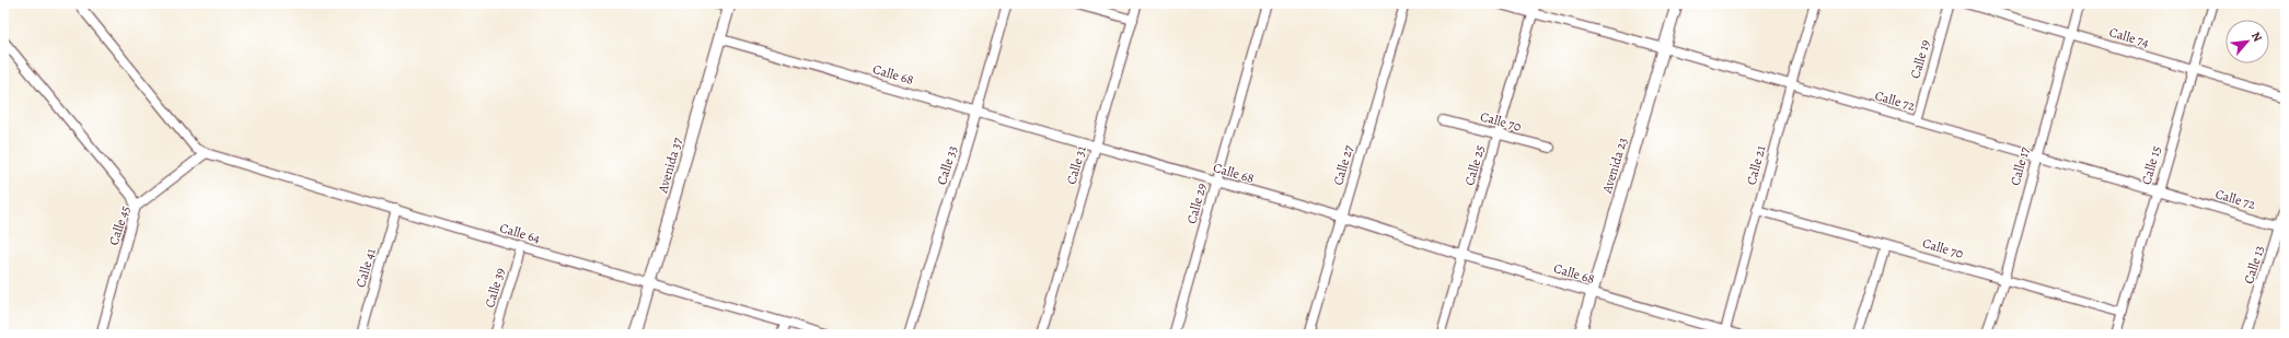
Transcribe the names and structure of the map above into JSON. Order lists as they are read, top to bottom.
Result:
{
  "streets": {
    "street": [
      "Calle 74",
      "Calle 19",
      "Calle 68",
      "Calle 72",
      "Calle 70",
      "Avenida 37",
      "Calle 33",
      "Calle 31",
      "Calle 27",
      "Calle 25",
      "Avenida 23",
      "Calle 21",
      "Calle 15",
      "Calle 17",
      "Calle 29",
      "Calle 45",
      "Calle 64",
      "Calle 13",
      "Calle 41",
      "Calle 39"
    ]
  },
  "crossings": [
    ["Calle 74", "Calle 15"],
    ["Calle 74", "Calle 17"],
    ["Calle 19", "Calle 72"],
    ["Calle 68", "Avenida 37"],
    ["Calle 68", "Calle 33"],
    ["Calle 68", "Calle 31"],
    ["Calle 68", "Calle 27"],
    ["Calle 68", "Calle 25"],
    ["Calle 68", "Avenida 23"],
    ["Calle 68", "Calle 21"],
    ["Calle 68", "Calle 29"],
    ["Calle 72", "Calle 25"],
    ["Calle 72", "Avenida 23"],
    ["Calle 72", "Calle 21"],
    ["Calle 72", "Calle 15"],
    ["Calle 72", "Calle 17"],
    ["Calle 72", "Calle 13"],
    ["Calle 70", "Calle 25"],
    ["Calle 70", "Calle 21"],
    ["Calle 70", "Calle 15"],
    ["Calle 70", "Calle 17"],
    ["Avenida 37", "Calle 64"],
    ["Calle 45", "Calle 64"],
    ["Calle 64", "Calle 41"],
    ["Calle 64", "Calle 39"]
  ],
  "north": "top right"
}
